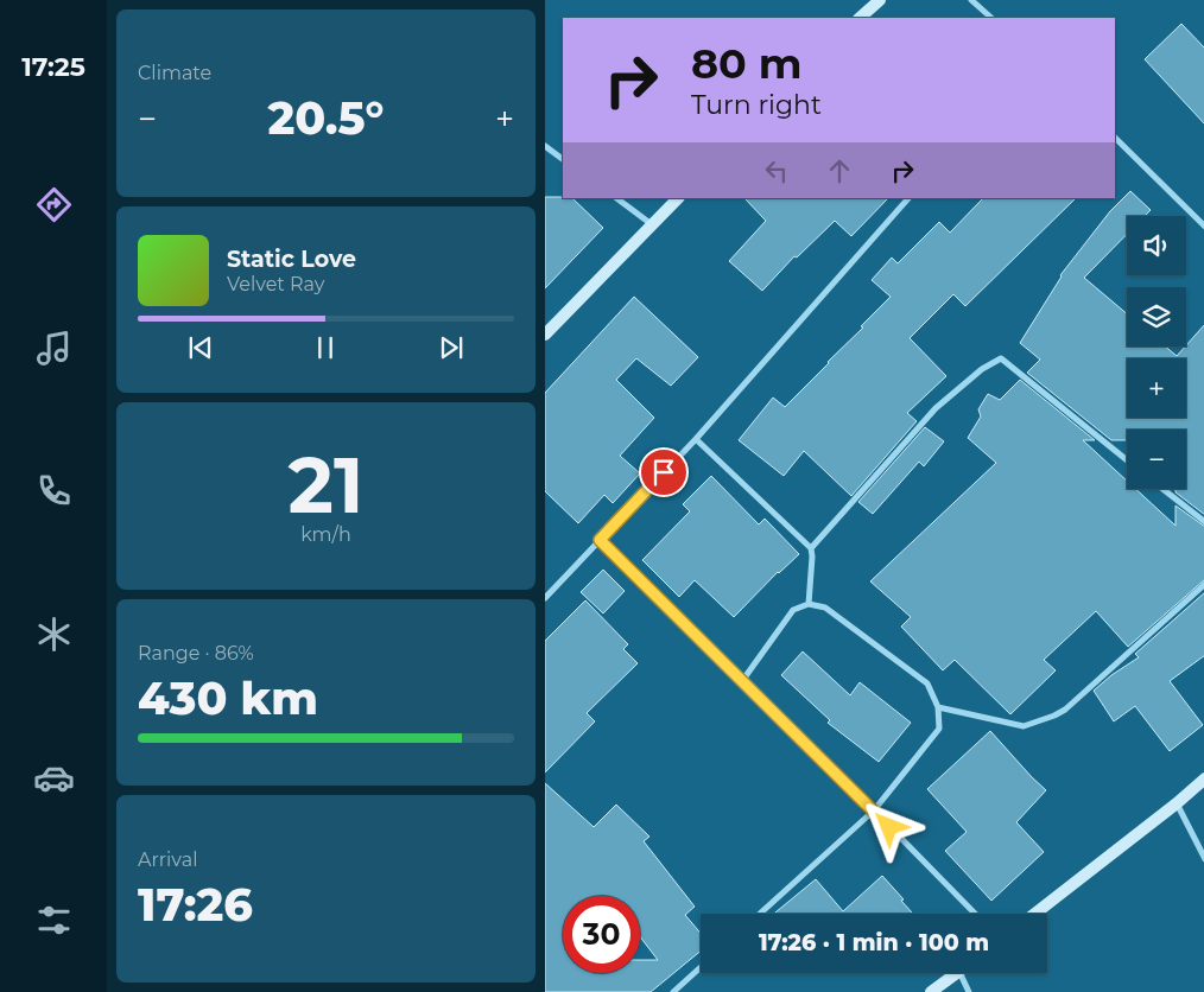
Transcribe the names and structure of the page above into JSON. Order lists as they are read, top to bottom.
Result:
{
  "page": {
    "tabs": "17:25",
    "tile": [
      "Climate",
      ["21", "km/h"],
      ["Range · 86%", "430 km"],
      ["Arrival", "17:26"]
    ],
    "turn": ["80 m", "Turn right"],
    "heat": ["−", "20.5°", "+"],
    "map_buttons": ["+", "−"],
    "song": ["Static Love", "Velvet Ray"],
    "limit": "30",
    "trip": "17:26 · 1 min · 100 m"
  }
}
